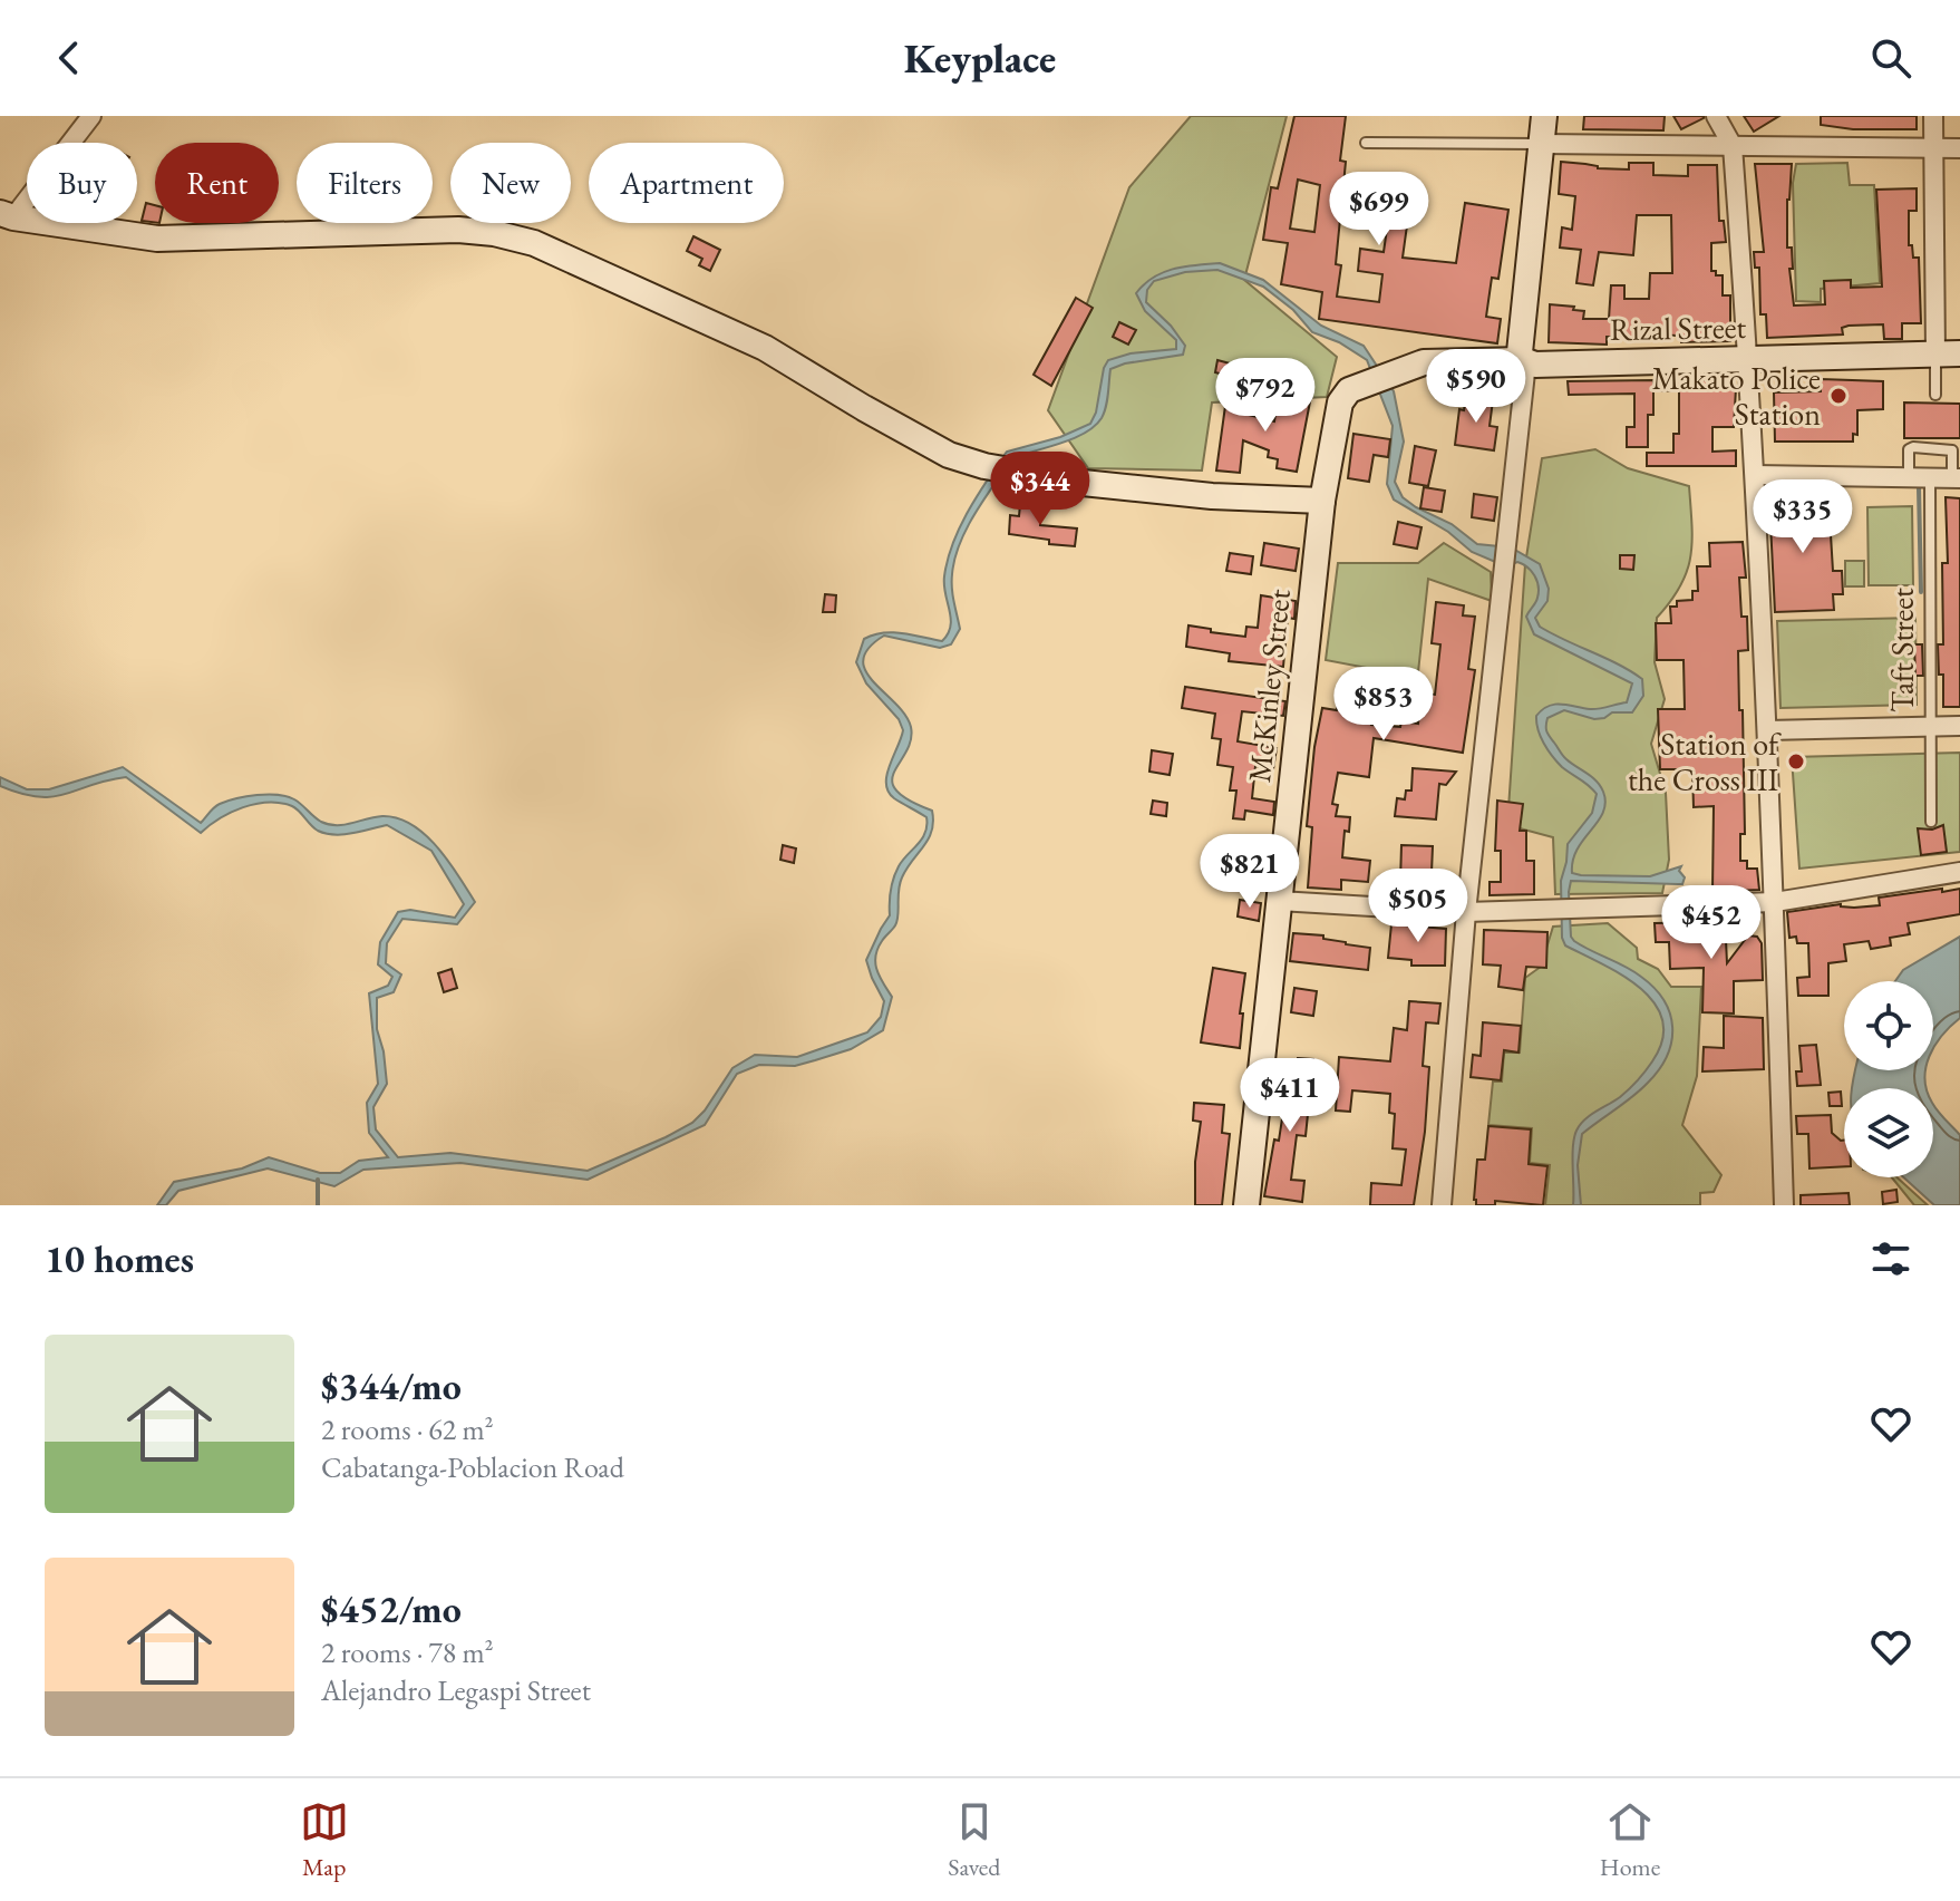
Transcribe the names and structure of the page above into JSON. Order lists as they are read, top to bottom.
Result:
{
  "streets": {
    "street": ["Rizal Street", "McKinley Street"],
    "lane": ["Taft Street"]
  },
  "crossings": [
    ["Rizal Street", "McKinley Street"]
  ],
  "places": ["Makato Police Station", "Station of the Cross III"],
  "page": {
    "header": "Keyplace",
    "chip": [
      "Buy",
      "Rent",
      "Filters",
      "New",
      "Apartment"
    ],
    "price": [
      "$699",
      "$590",
      "$792",
      "$344",
      "$335",
      "$853",
      "$821",
      "$505",
      "$452",
      "$411"
    ],
    "heading": "10 homes",
    "list": [
      {
        "name": "$344/mo",
        "note": "2 rooms · 62 m² · Cabatanga-Poblacion Road"
      },
      {
        "name": "$452/mo",
        "note": "2 rooms · 78 m² · Alejandro Legaspi Street"
      }
    ],
    "tabs": ["Map", "Saved", "Home"]
  }
}
